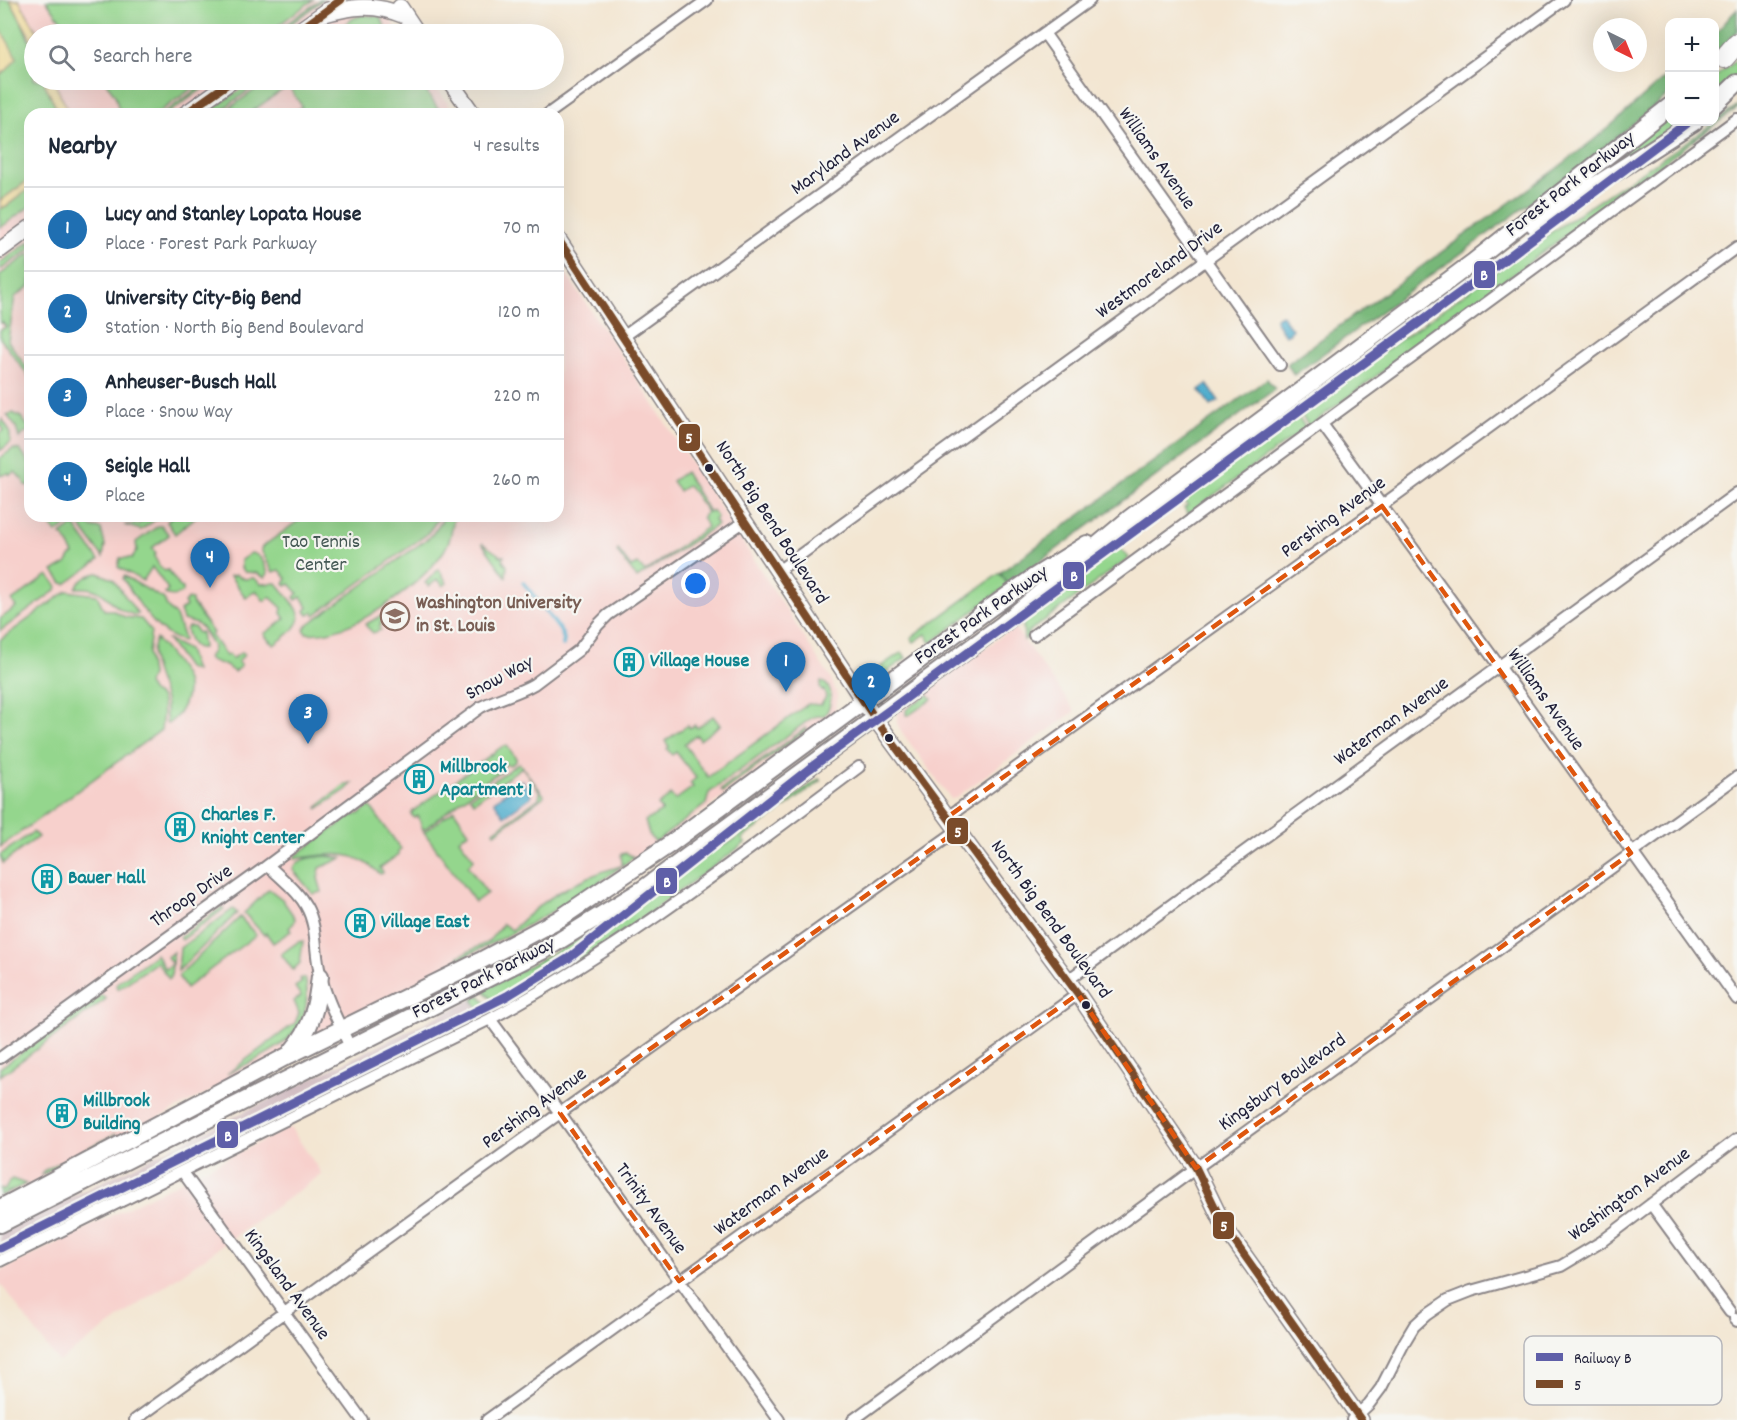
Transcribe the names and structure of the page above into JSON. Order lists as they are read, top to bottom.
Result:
{
  "streets": {
    "main road": ["Forest Park Parkway", "North Big Bend Boulevard"],
    "street": [
      "Maryland Avenue",
      "Williams Avenue",
      "Westmoreland Drive",
      "Pershing Avenue",
      "Snow Way",
      "Waterman Avenue",
      "Throop Drive",
      "Kingsbury Boulevard",
      "Washington Avenue",
      "Trinity Avenue",
      "Kingsland Avenue"
    ]
  },
  "crossings": [
    ["Maryland Avenue", "Williams Avenue"],
    ["Maryland Avenue", "North Big Bend Boulevard"],
    ["Williams Avenue", "Westmoreland Drive"],
    ["Williams Avenue", "Pershing Avenue"],
    ["Williams Avenue", "Waterman Avenue"],
    ["Williams Avenue", "Kingsbury Boulevard"],
    ["Forest Park Parkway", "North Big Bend Boulevard"],
    ["Westmoreland Drive", "North Big Bend Boulevard"],
    ["Pershing Avenue", "North Big Bend Boulevard"],
    ["Pershing Avenue", "Trinity Avenue"],
    ["Pershing Avenue", "Kingsland Avenue"],
    ["North Big Bend Boulevard", "Snow Way"],
    ["North Big Bend Boulevard", "Waterman Avenue"],
    ["North Big Bend Boulevard", "Kingsbury Boulevard"],
    ["North Big Bend Boulevard", "Washington Avenue"],
    ["Snow Way", "Throop Drive"],
    ["Waterman Avenue", "Trinity Avenue"]
  ],
  "parks": ["Tao Tennis Center"],
  "places": {
    "school or university": ["Washington University in St. Louis"],
    "building": [
      "Village House",
      "Millbrook Apartment 1",
      "Charles F. Knight Center",
      "Bauer Hall",
      "Village East",
      "Millbrook Building"
    ]
  },
  "lines": ["transit line 5", "rail line B"],
  "legend": ["Railway B", "5"],
  "north": "bottom right",
  "page": {
    "map_buttons": ["+", "−"],
    "search": "Search here",
    "heading": ["Nearby", "4 results"],
    "list": [
      {
        "mark": "1",
        "name": "Lucy and Stanley Lopata House",
        "note": "Place · Forest Park Parkway",
        "value": "70 m"
      },
      {
        "mark": "2",
        "name": "University City-Big Bend",
        "note": "Station · North Big Bend Boulevard",
        "value": "120 m"
      },
      {
        "mark": "3",
        "name": "Anheuser-Busch Hall",
        "note": "Place · Snow Way",
        "value": "220 m"
      },
      {
        "mark": "4",
        "name": "Seigle Hall",
        "note": "Place",
        "value": "260 m"
      }
    ],
    "pins": [
      "4",
      "1",
      "2",
      "3"
    ]
  }
}
